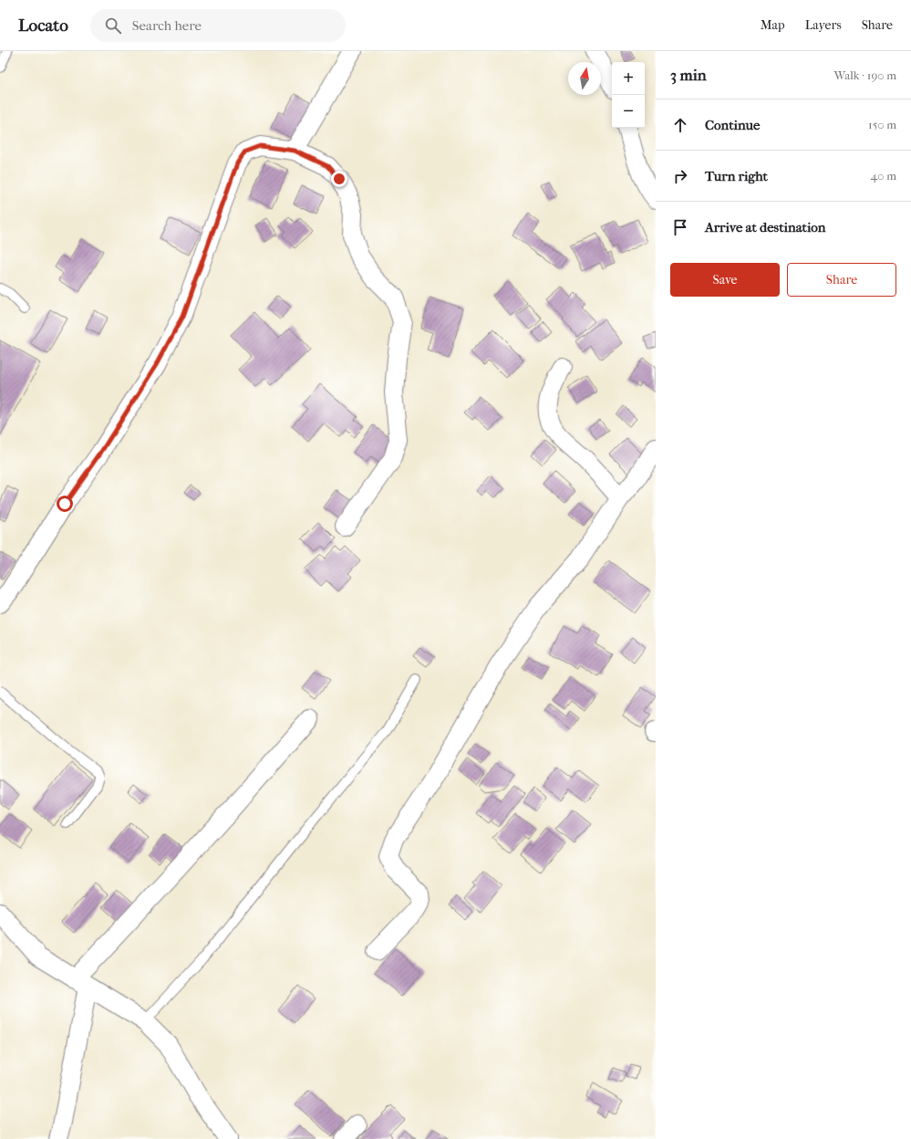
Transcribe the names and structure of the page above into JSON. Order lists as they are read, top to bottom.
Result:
{
  "north": "top",
  "page": {
    "header": "Locato",
    "search": "Search here",
    "nav": ["Map", "Layers", "Share"],
    "heading": ["3 min", "Walk · 190 m"],
    "map_buttons": ["+", "−"],
    "list": [
      ["Continue", "150 m"],
      ["Turn right", "40 m"],
      "Arrive at destination"
    ],
    "buttons": ["Save", "Share"]
  }
}
